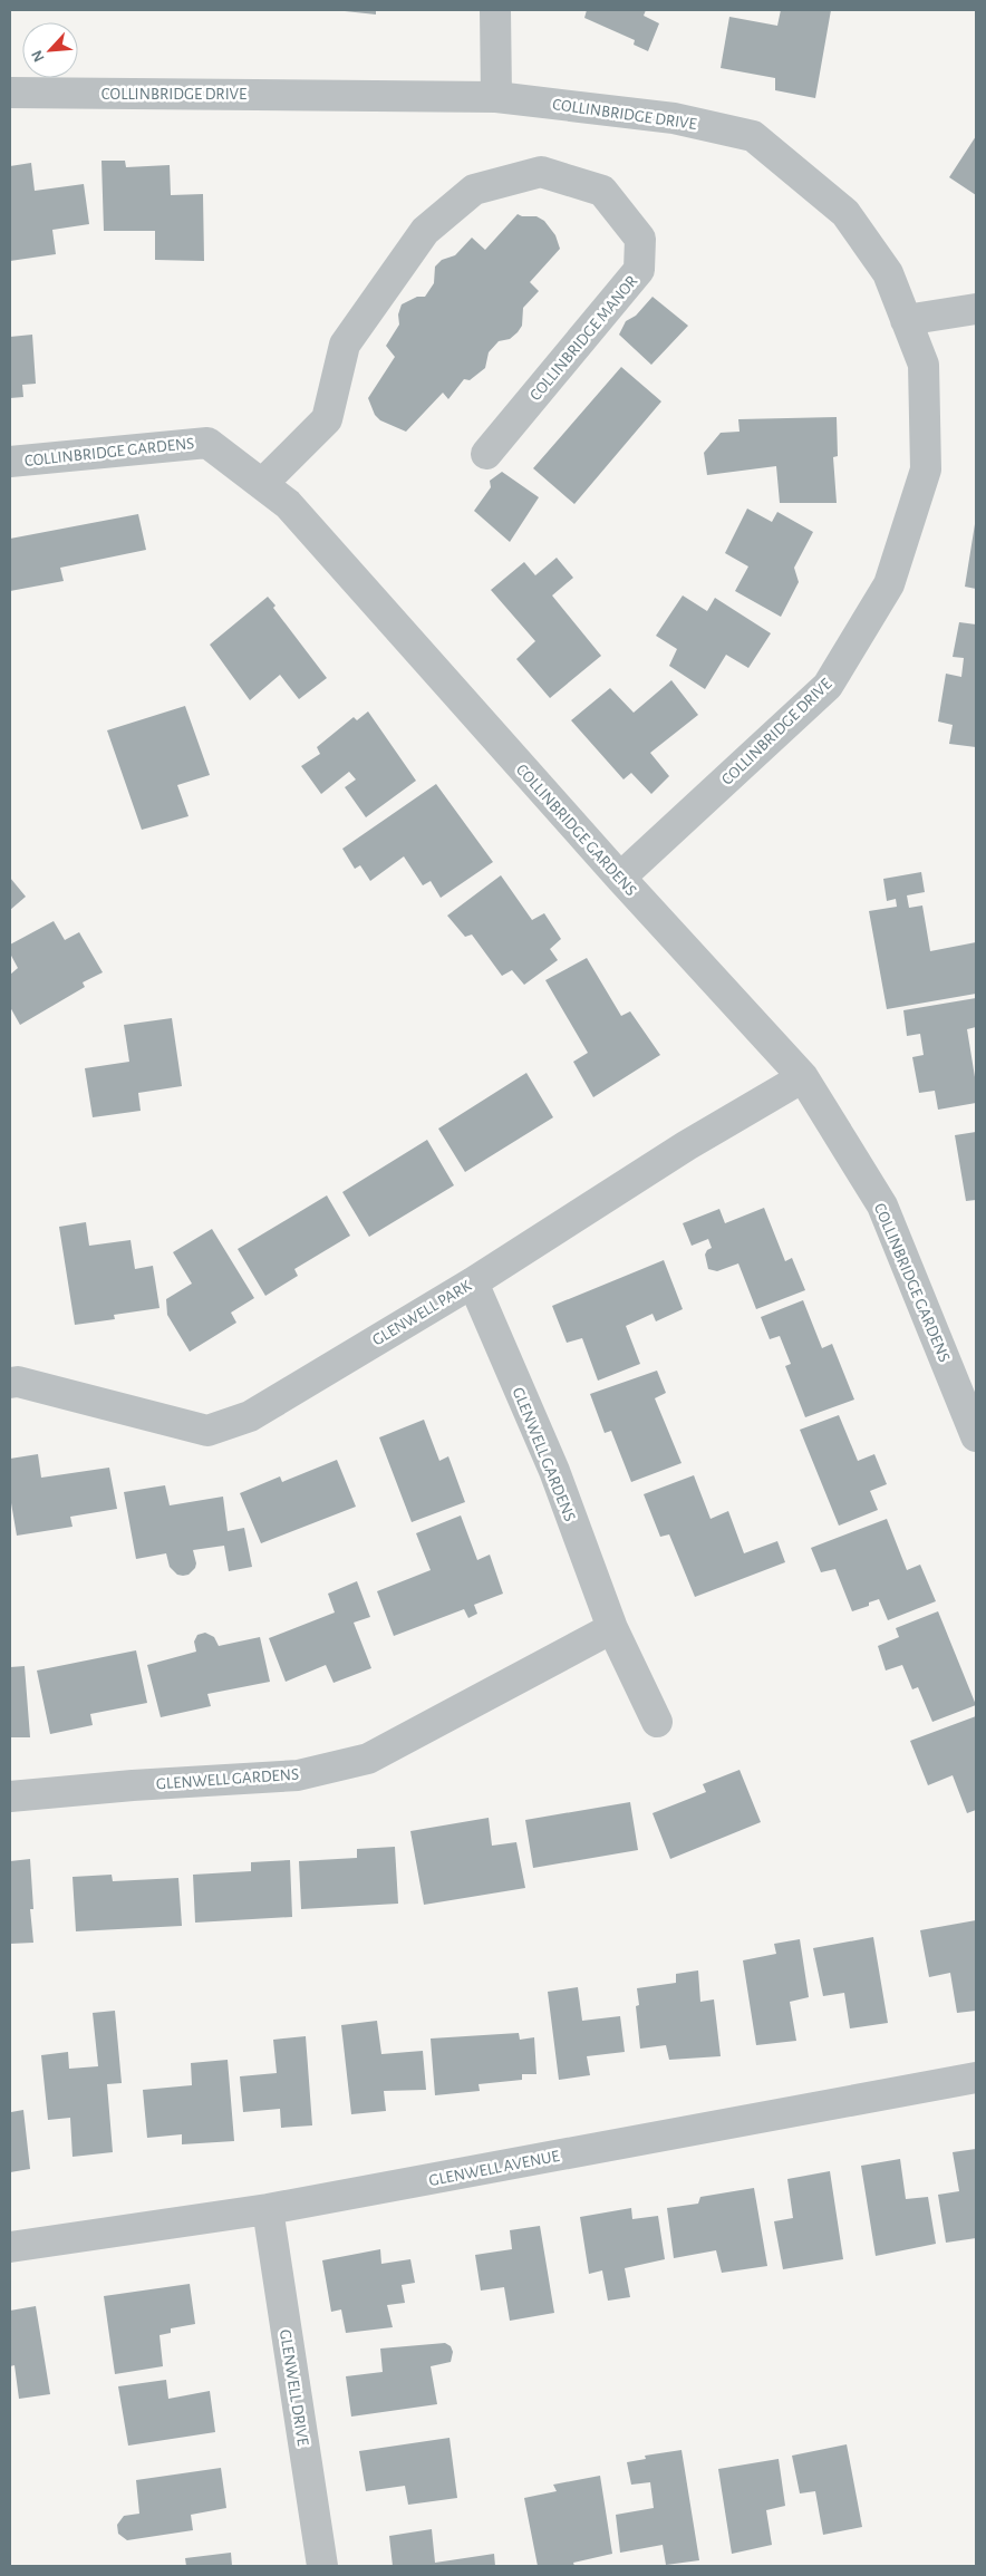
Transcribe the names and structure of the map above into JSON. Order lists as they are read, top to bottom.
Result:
{
  "streets": {
    "street": [
      "COLLINBRIDGE DRIVE",
      "COLLINBRIDGE MANOR",
      "COLLINBRIDGE GARDENS",
      "GLENWELL PARK",
      "GLENWELL GARDENS",
      "GLENWELL AVENUE",
      "GLENWELL DRIVE"
    ]
  },
  "crossings": [
    ["COLLINBRIDGE DRIVE", "COLLINBRIDGE GARDENS"],
    ["COLLINBRIDGE MANOR", "COLLINBRIDGE GARDENS"],
    ["COLLINBRIDGE GARDENS", "GLENWELL PARK"],
    ["GLENWELL PARK", "GLENWELL GARDENS"],
    ["GLENWELL AVENUE", "GLENWELL DRIVE"]
  ],
  "north": "bottom left"
}
